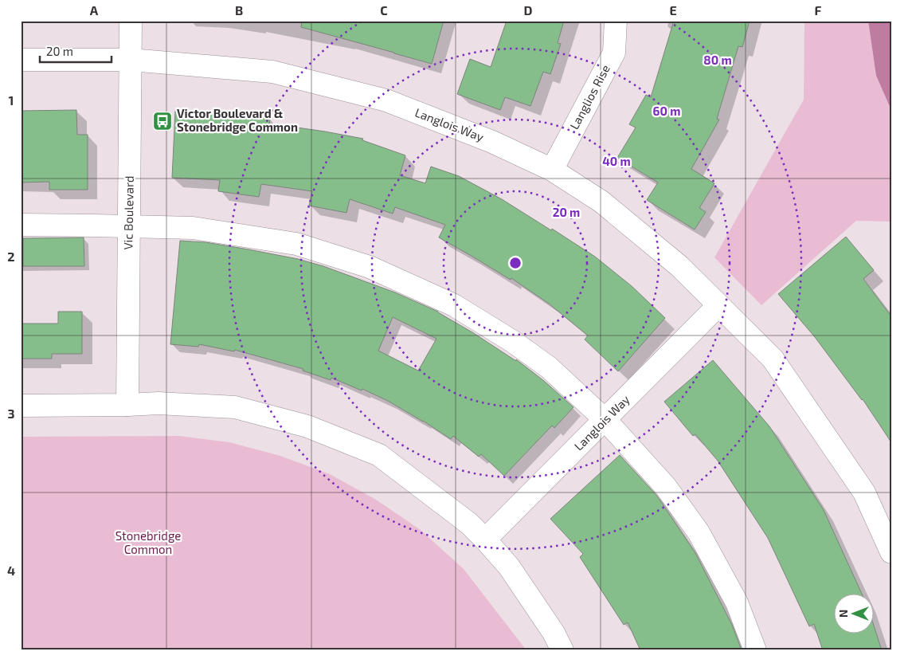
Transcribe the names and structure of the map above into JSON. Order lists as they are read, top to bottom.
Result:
{
  "streets": {
    "street": ["Langlios Rise", "Langlois Way", "Vic Boulevard"]
  },
  "crossings": [
    ["Langlios Rise", "Langlois Way"],
    ["Langlois Way", "Vic Boulevard"]
  ],
  "parks": ["Stonebridge Common"],
  "places": {
    "bus stop": ["Victor Boulevard & Stonebridge Common"]
  },
  "scale_bar": "20 m",
  "north": "left",
  "grid": {
    "columns": [
      "A",
      "B",
      "C",
      "D",
      "E",
      "F"
    ],
    "rows": [
      "1",
      "2",
      "3",
      "4"
    ]
  },
  "rings": [
    "80 m",
    "60 m",
    "40 m",
    "20 m"
  ]
}
